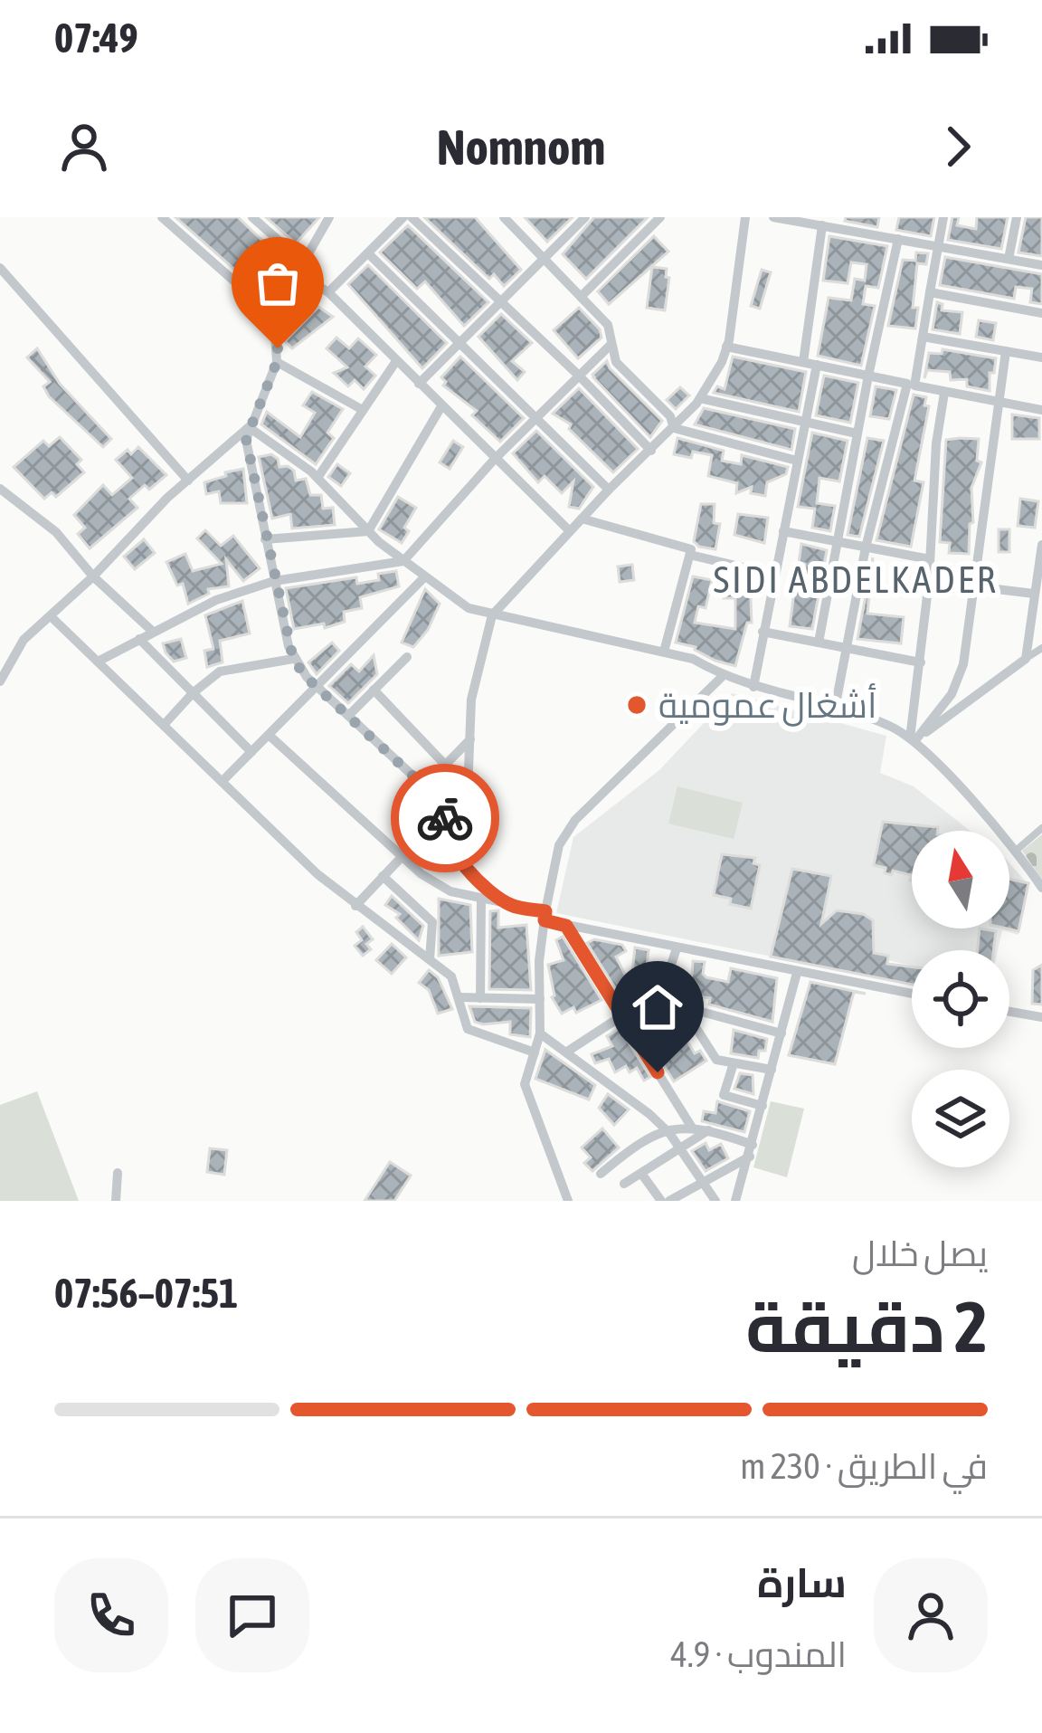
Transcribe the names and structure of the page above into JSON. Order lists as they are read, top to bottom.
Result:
{
  "districts": ["SIDI ABDELKADER"],
  "places": ["أشغال عمومية"],
  "north": "top",
  "page": {
    "status": "07:49",
    "header": "Nomnom",
    "heading": ["2 دقيقة", "يصل خلال", "07:51–07:56"],
    "panel": ["سارة", "المندوب · 4.9"],
    "bar": "في الطريق · 230 m"
  }
}
